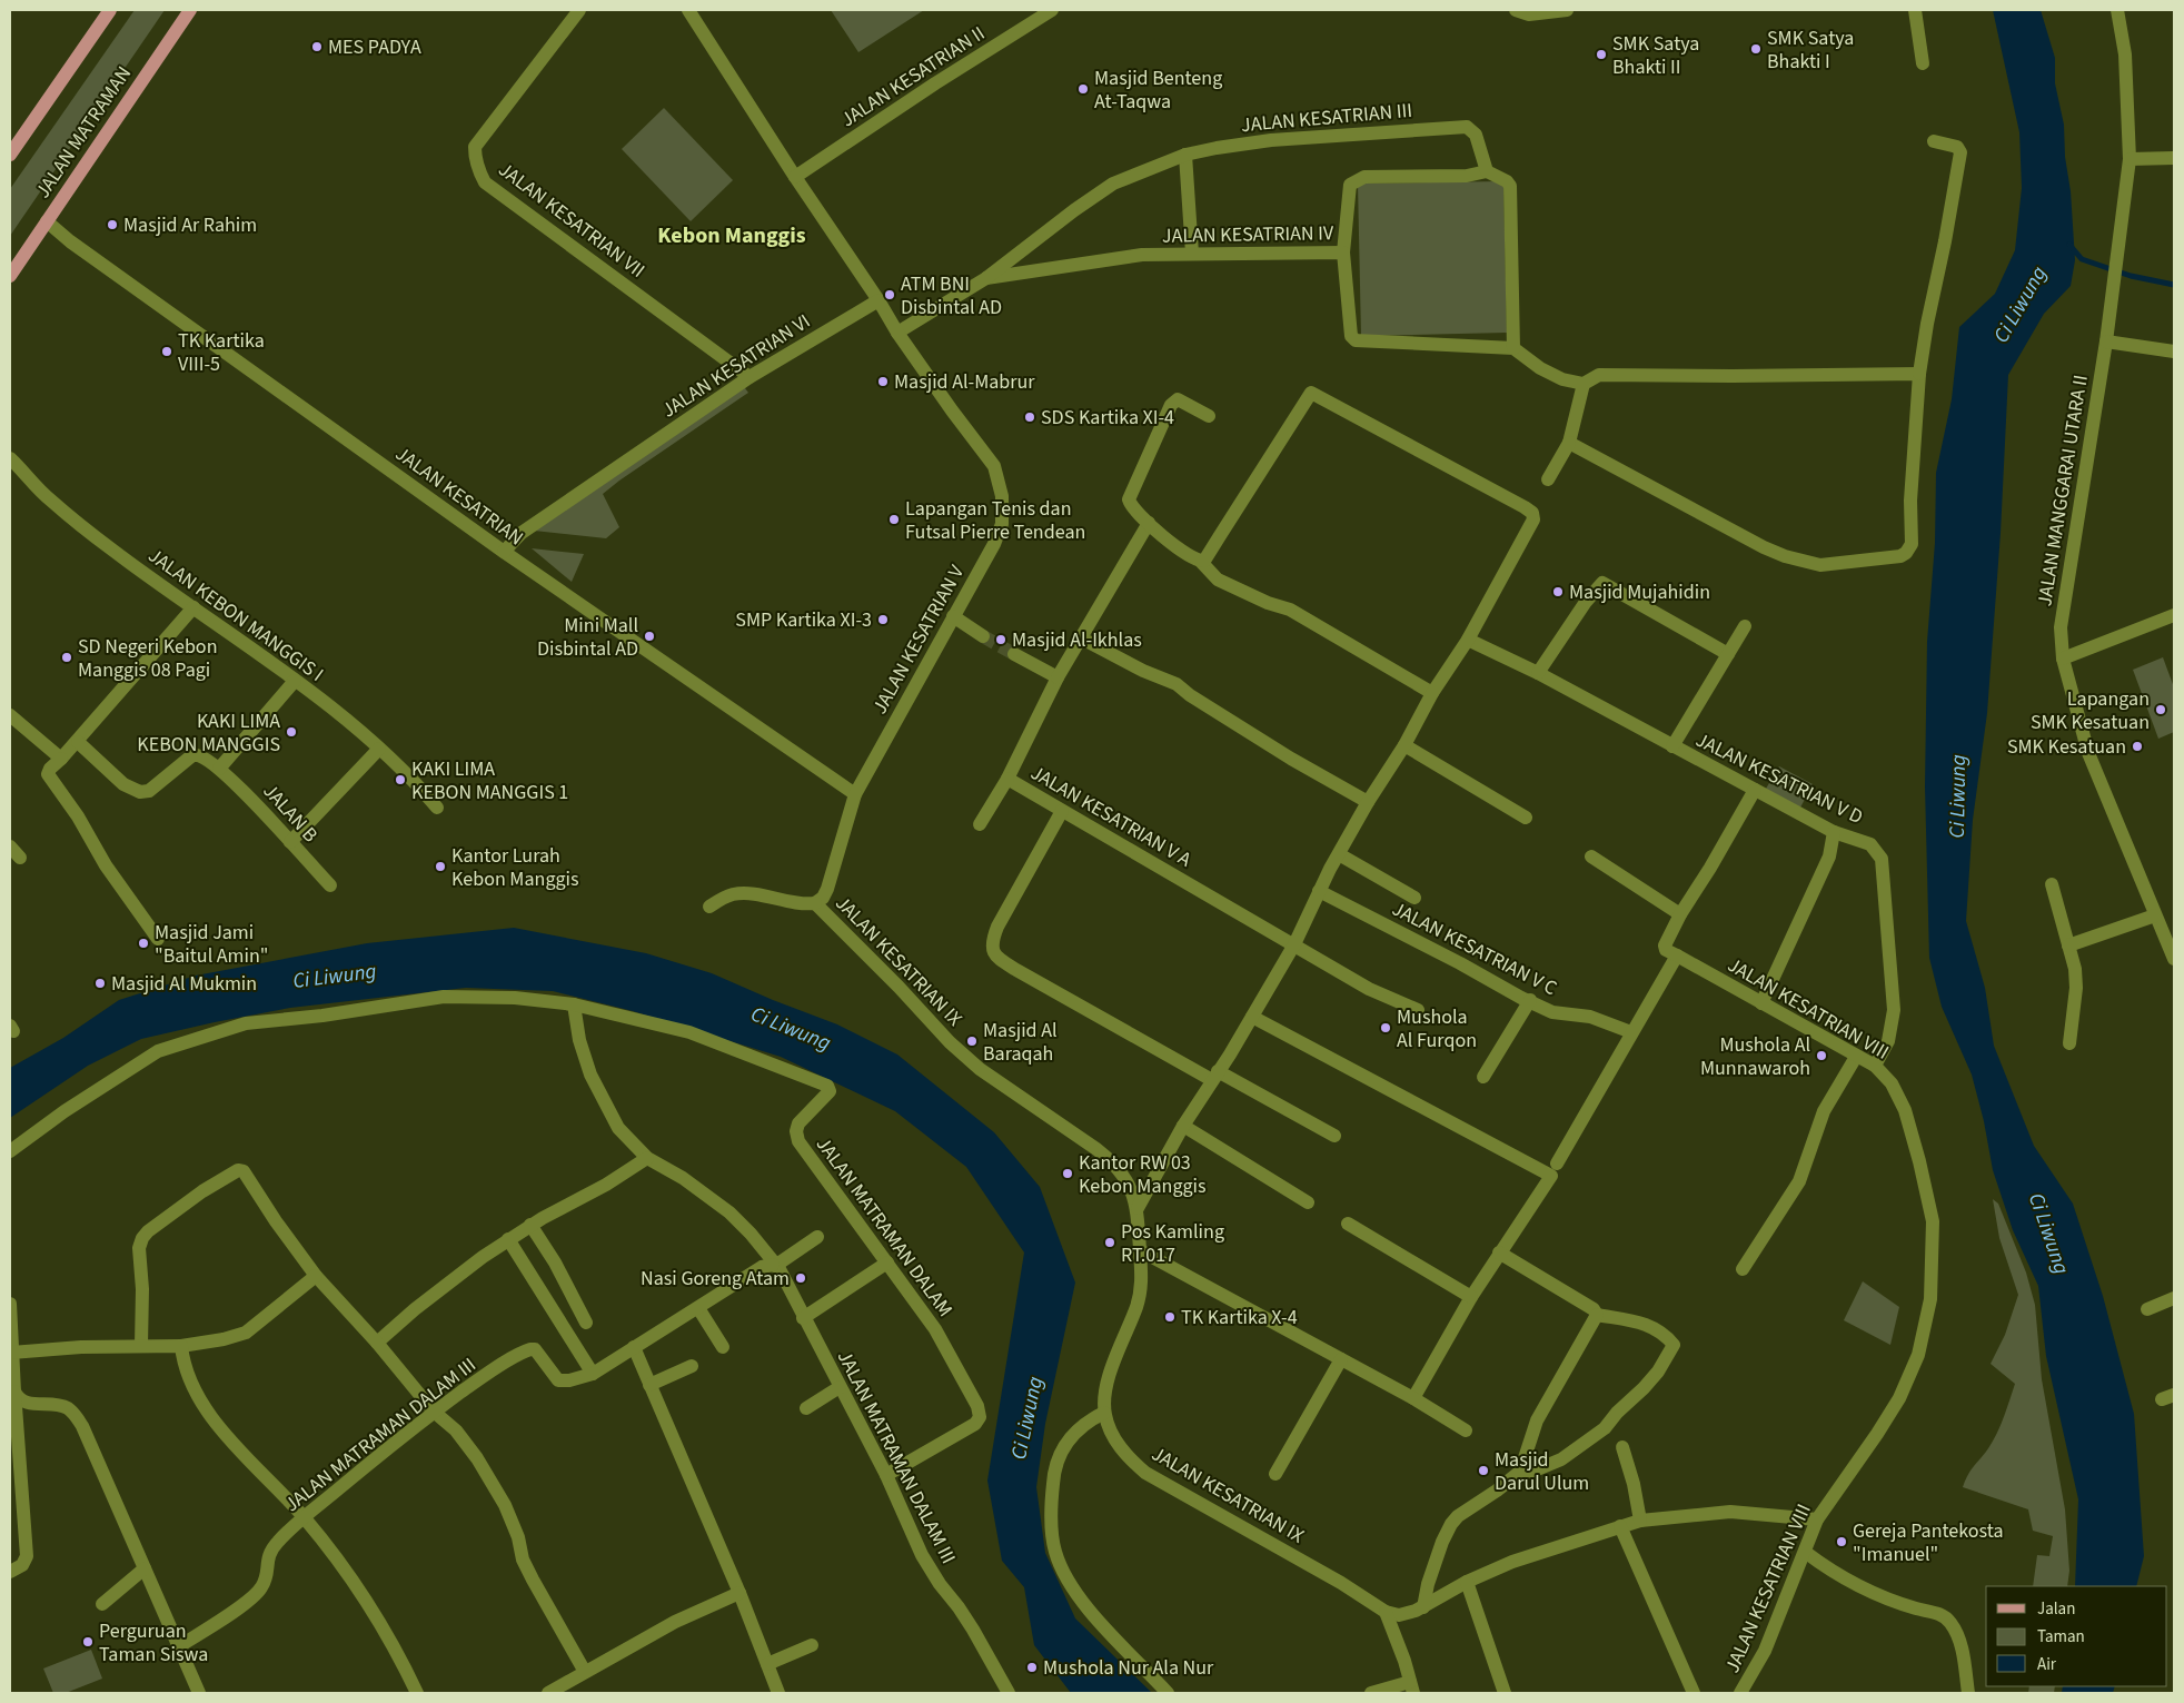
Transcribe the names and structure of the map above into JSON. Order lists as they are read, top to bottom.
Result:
{
  "streets": {
    "main road": ["JALAN MATRAMAN"],
    "street": [
      "JALAN KESATRIAN II",
      "JALAN KESATRIAN III",
      "JALAN KESATRIAN VII",
      "JALAN KESATRIAN IV",
      "JALAN KESATRIAN VI",
      "JALAN MANGGARAI UTARA II",
      "JALAN KESATRIAN",
      "JALAN KEBON MANGGIS I",
      "JALAN KESATRIAN V",
      "JALAN KESATRIAN V D",
      "JALAN B",
      "JALAN KESATRIAN V A",
      "JALAN KESATRIAN V C",
      "JALAN KESATRIAN IX",
      "JALAN KESATRIAN VIII",
      "JALAN MATRAMAN DALAM",
      "JALAN MATRAMAN DALAM III"
    ]
  },
  "crossings": [
    ["JALAN KESATRIAN III", "JALAN KESATRIAN IV"],
    ["JALAN MATRAMAN", "JALAN KESATRIAN"],
    ["JALAN KESATRIAN VII", "JALAN KESATRIAN VI"],
    ["JALAN KESATRIAN VI", "JALAN KESATRIAN"],
    ["JALAN KESATRIAN", "JALAN KESATRIAN V"],
    ["JALAN KESATRIAN", "JALAN KESATRIAN IX"],
    ["JALAN KESATRIAN V", "JALAN KESATRIAN IX"],
    ["JALAN KESATRIAN V D", "JALAN KESATRIAN VIII"],
    ["JALAN MATRAMAN DALAM", "JALAN MATRAMAN DALAM III"]
  ],
  "districts": ["Kebon Manggis"],
  "water": ["Ci Liwung"],
  "places": [
    "MES PADYA",
    "SMK Satya Bhakti I",
    "SMK Satya Bhakti II",
    "Masjid Benteng At-Taqwa",
    "Masjid Ar Rahim",
    "ATM BNI Disbintal AD",
    "TK Kartika VIII-5",
    "Masjid Al-Mabrur",
    "SDS Kartika XI-4",
    "Lapangan Tenis dan Futsal Pierre Tendean",
    "Masjid Mujahidin",
    "SMP Kartika XI-3",
    "Mini Mall Disbintal AD",
    "Masjid Al-Ikhlas",
    "SD Negeri Kebon Manggis 08 Pagi",
    "Lapangan SMK Kesatuan",
    "KAKI LIMA KEBON MANGGIS",
    "SMK Kesatuan",
    "KAKI LIMA KEBON MANGGIS 1",
    "Kantor Lurah Kebon Manggis",
    "Masjid Jami \"Baitul Amin\"",
    "Masjid Al Mukmin",
    "Mushola Al Furqon",
    "Masjid Al Baraqah",
    "Mushola Al Munnawaroh",
    "Kantor RW 03 Kebon Manggis",
    "Pos Kamling RT.017",
    "Nasi Goreng Atam",
    "TK Kartika X-4",
    "Masjid Darul Ulum",
    "Gereja Pantekosta \"Imanuel\"",
    "Perguruan Taman Siswa",
    "Mushola Nur Ala Nur"
  ],
  "legend": ["Jalan", "Taman", "Air"]
}
